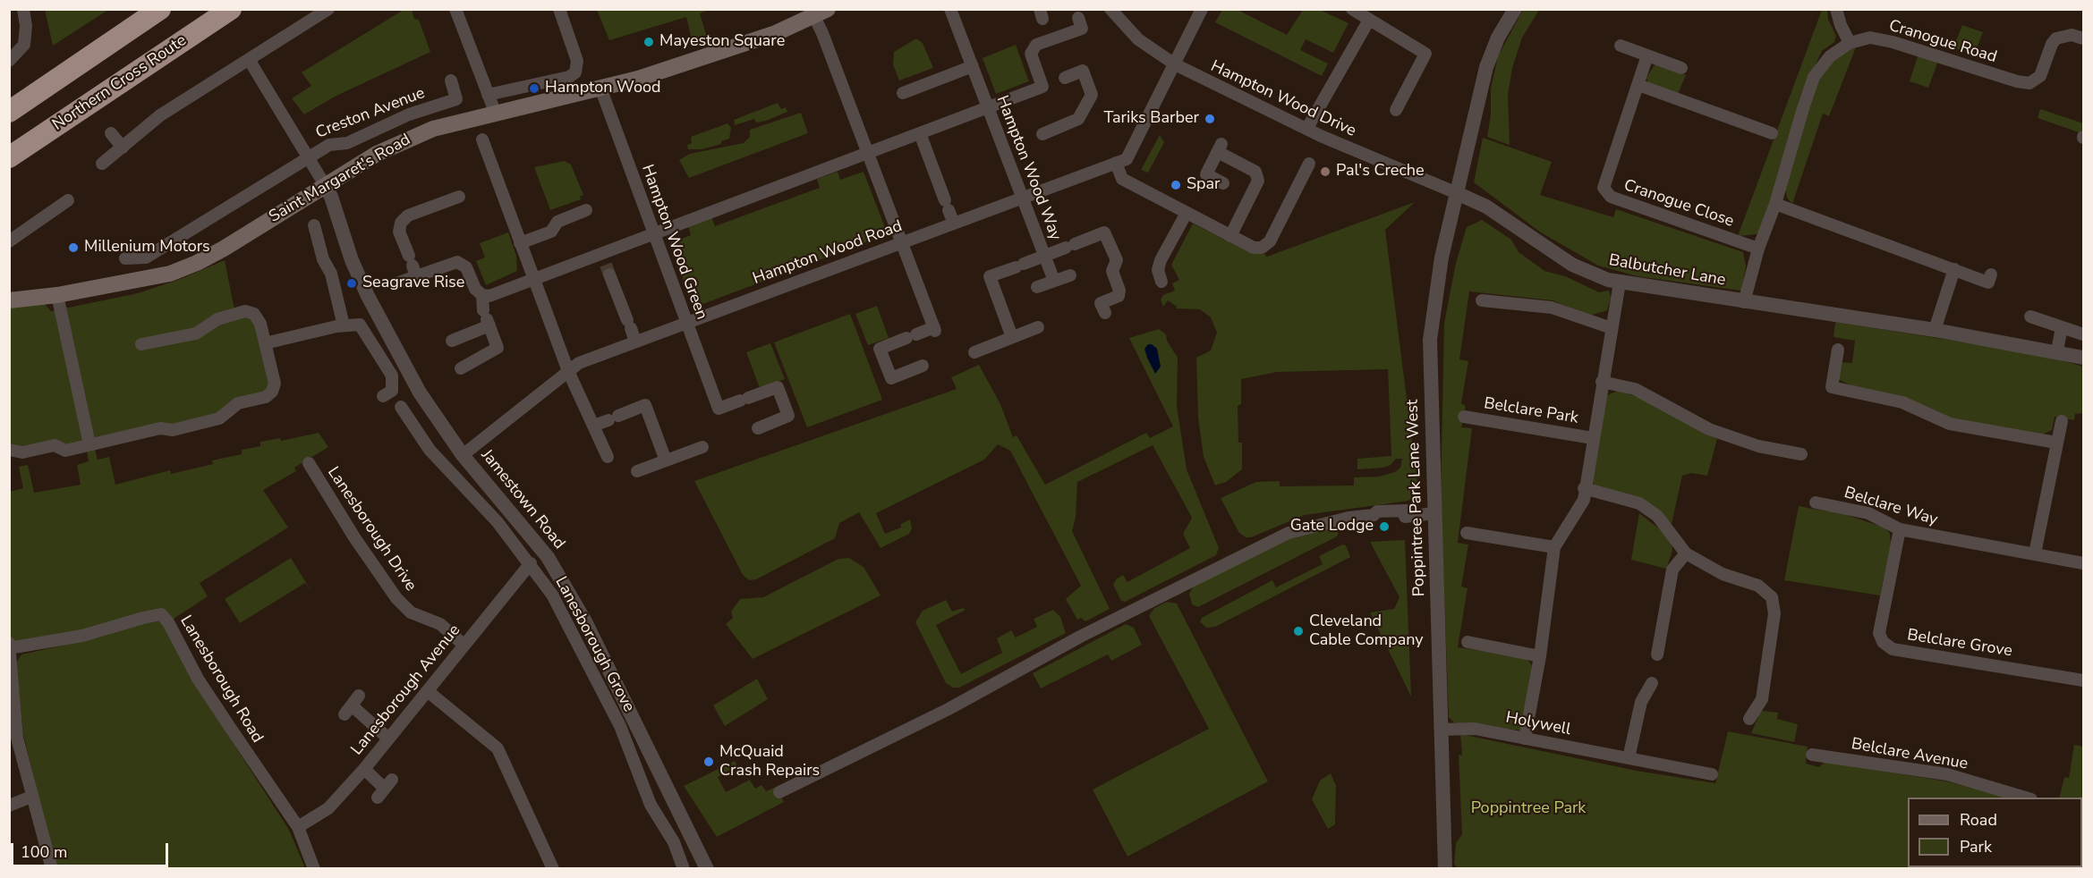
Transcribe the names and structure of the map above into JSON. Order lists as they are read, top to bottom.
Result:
{
  "streets": {
    "highway": ["Northern Cross Route"],
    "main road": ["Saint Margaret's Road"],
    "street": [
      "Cranogue Road",
      "Hampton Wood Drive",
      "Creston Avenue",
      "Hampton Wood Way",
      "Cranogue Close",
      "Hampton Wood Green",
      "Hampton Wood Road",
      "Balbutcher Lane",
      "Belclare Park",
      "Poppintree Park Lane West",
      "Jamestown Road",
      "Belclare Way",
      "Lanesborough Drive",
      "Belclare Grove",
      "Lanesborough Grove",
      "Lanesborough Road",
      "Lanesborough Avenue",
      "Holywell",
      "Belclare Avenue"
    ]
  },
  "crossings": [
    ["Cranogue Road", "Cranogue Close"],
    ["Cranogue Road", "Balbutcher Lane"],
    ["Hampton Wood Drive", "Hampton Wood Road"],
    ["Hampton Wood Drive", "Balbutcher Lane"],
    ["Hampton Wood Drive", "Poppintree Park Lane West"],
    ["Hampton Wood Way", "Hampton Wood Road"],
    ["Saint Margaret's Road", "Hampton Wood Green"],
    ["Saint Margaret's Road", "Jamestown Road"],
    ["Hampton Wood Green", "Hampton Wood Road"],
    ["Hampton Wood Road", "Jamestown Road"],
    ["Balbutcher Lane", "Belclare Park"],
    ["Balbutcher Lane", "Poppintree Park Lane West"],
    ["Belclare Park", "Holywell"],
    ["Poppintree Park Lane West", "Holywell"],
    ["Belclare Way", "Belclare Grove"],
    ["Lanesborough Drive", "Lanesborough Avenue"],
    ["Lanesborough Grove", "Lanesborough Avenue"],
    ["Lanesborough Road", "Lanesborough Avenue"]
  ],
  "parks": ["Poppintree Park"],
  "places": [
    "Mayeston Square",
    "Hampton Wood",
    "Tariks Barber",
    "Pal's Creche",
    "Spar",
    "Millenium Motors",
    "Seagrave Rise",
    "Gate Lodge",
    "Cleveland Cable Company",
    "McQuaid Crash Repairs"
  ],
  "legend": ["Road", "Park"],
  "scale_bar": "100 m"
}
